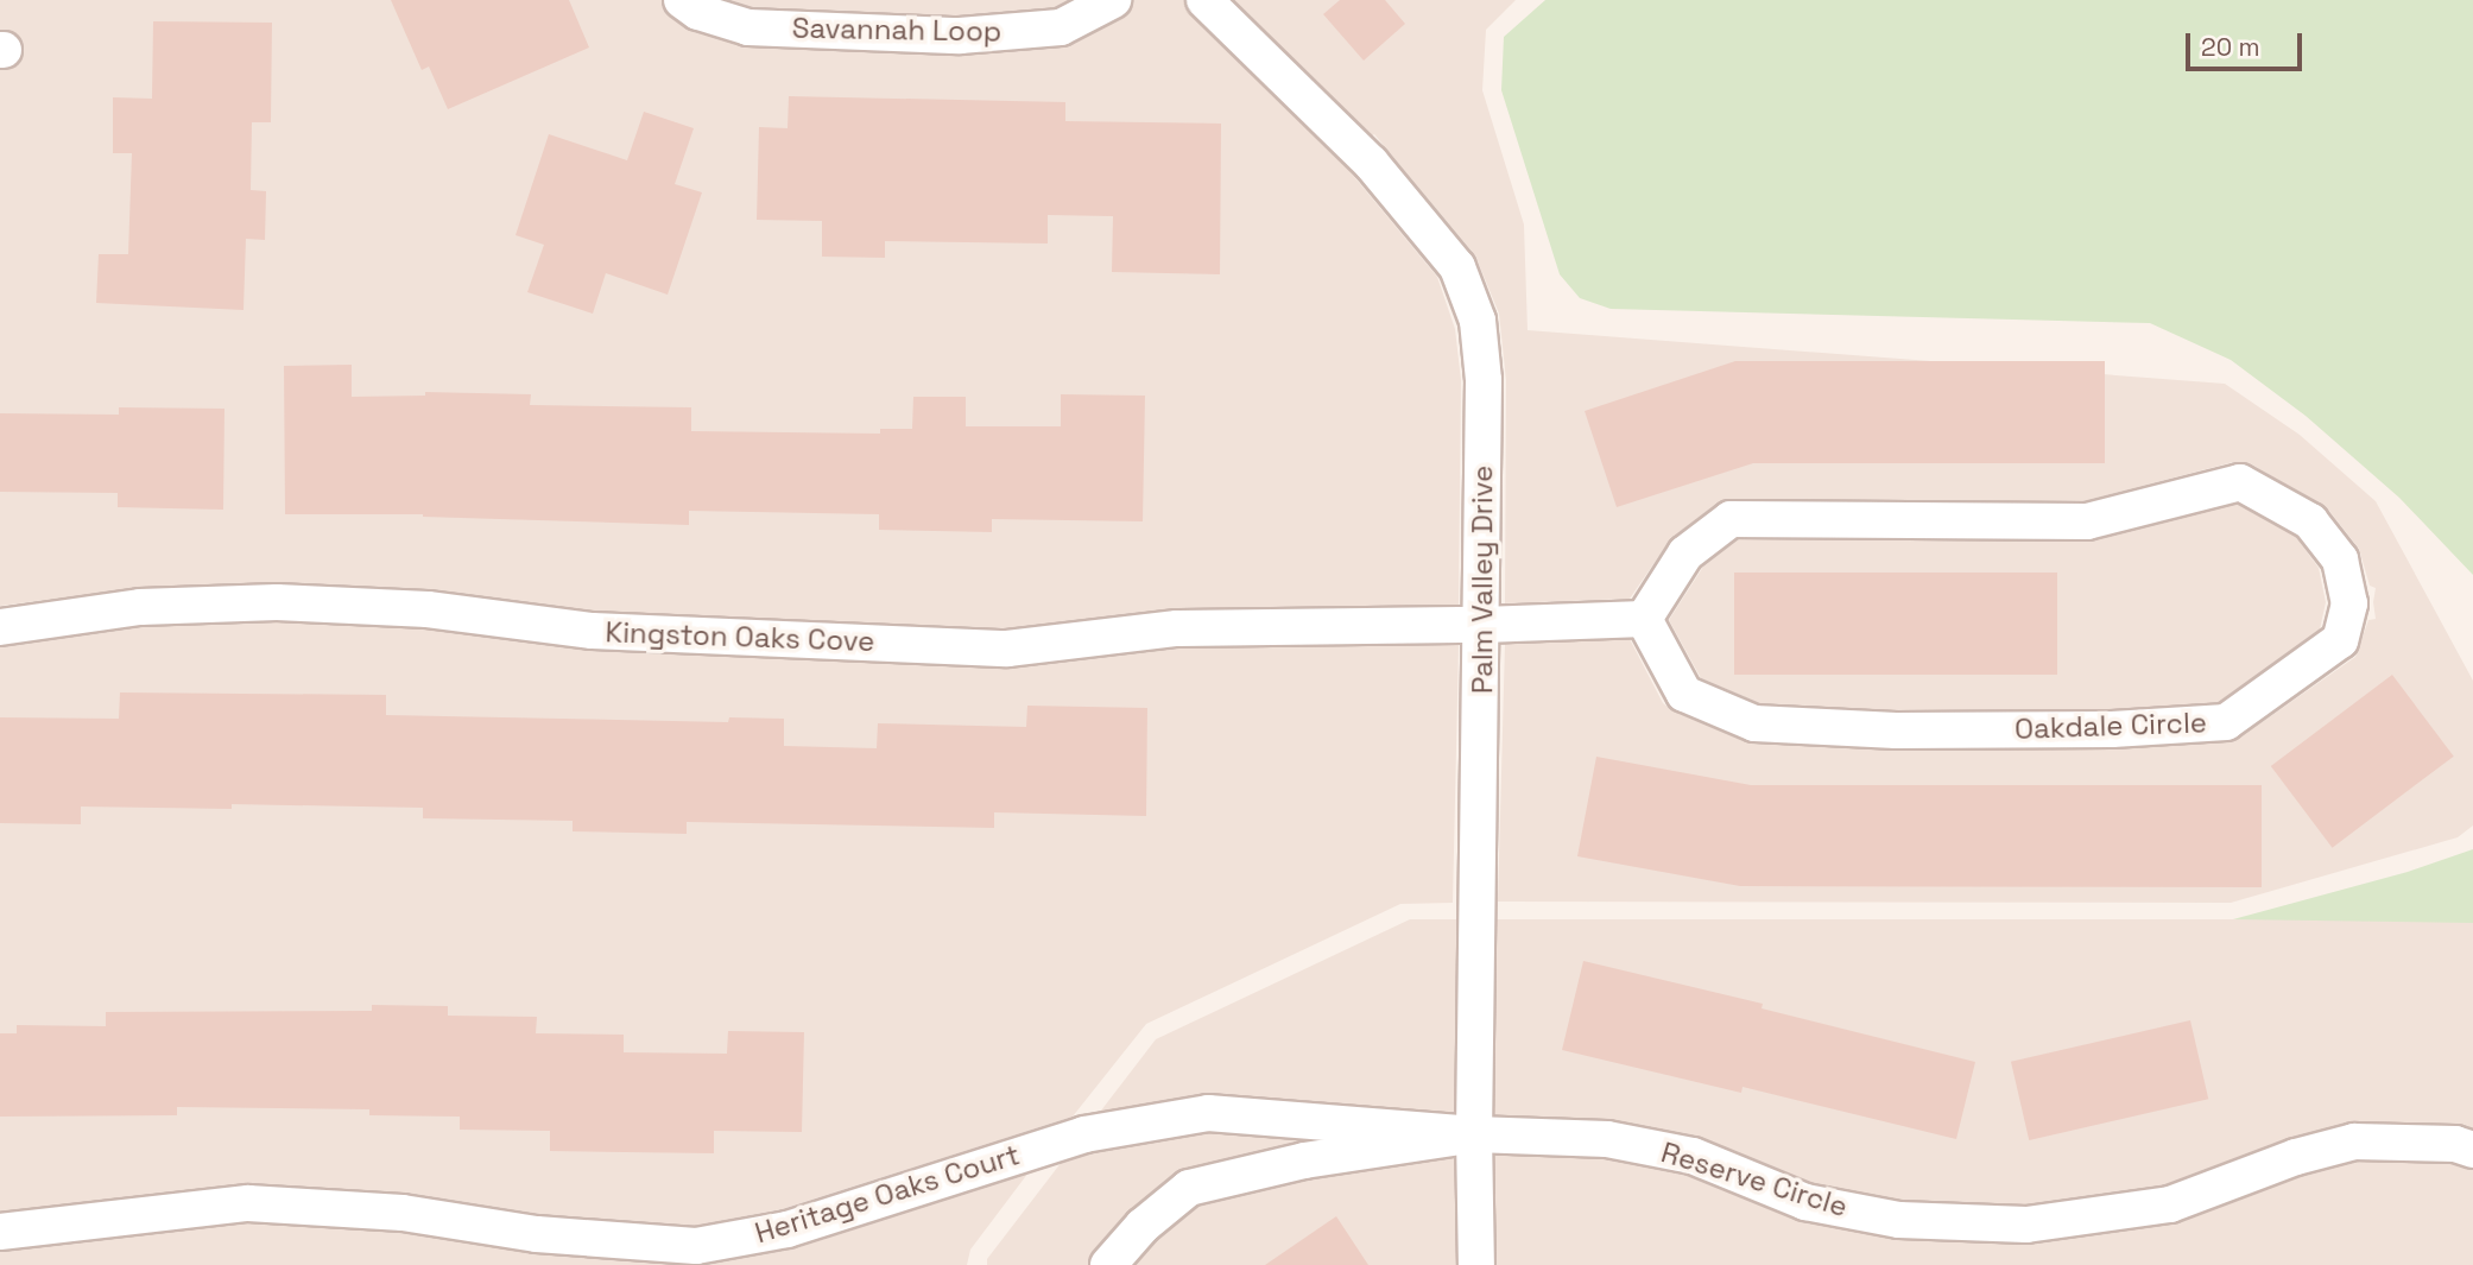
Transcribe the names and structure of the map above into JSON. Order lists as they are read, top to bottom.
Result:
{
  "streets": {
    "street": [
      "Savannah Loop",
      "Palm Valley Drive",
      "Kingston Oaks Cove",
      "Oakdale Circle",
      "Reserve Circle",
      "Heritage Oaks Court"
    ]
  },
  "crossings": [
    ["Palm Valley Drive", "Kingston Oaks Cove"],
    ["Palm Valley Drive", "Reserve Circle"],
    ["Palm Valley Drive", "Heritage Oaks Court"],
    ["Reserve Circle", "Heritage Oaks Court"]
  ],
  "scale_bar": "20 m"
}
